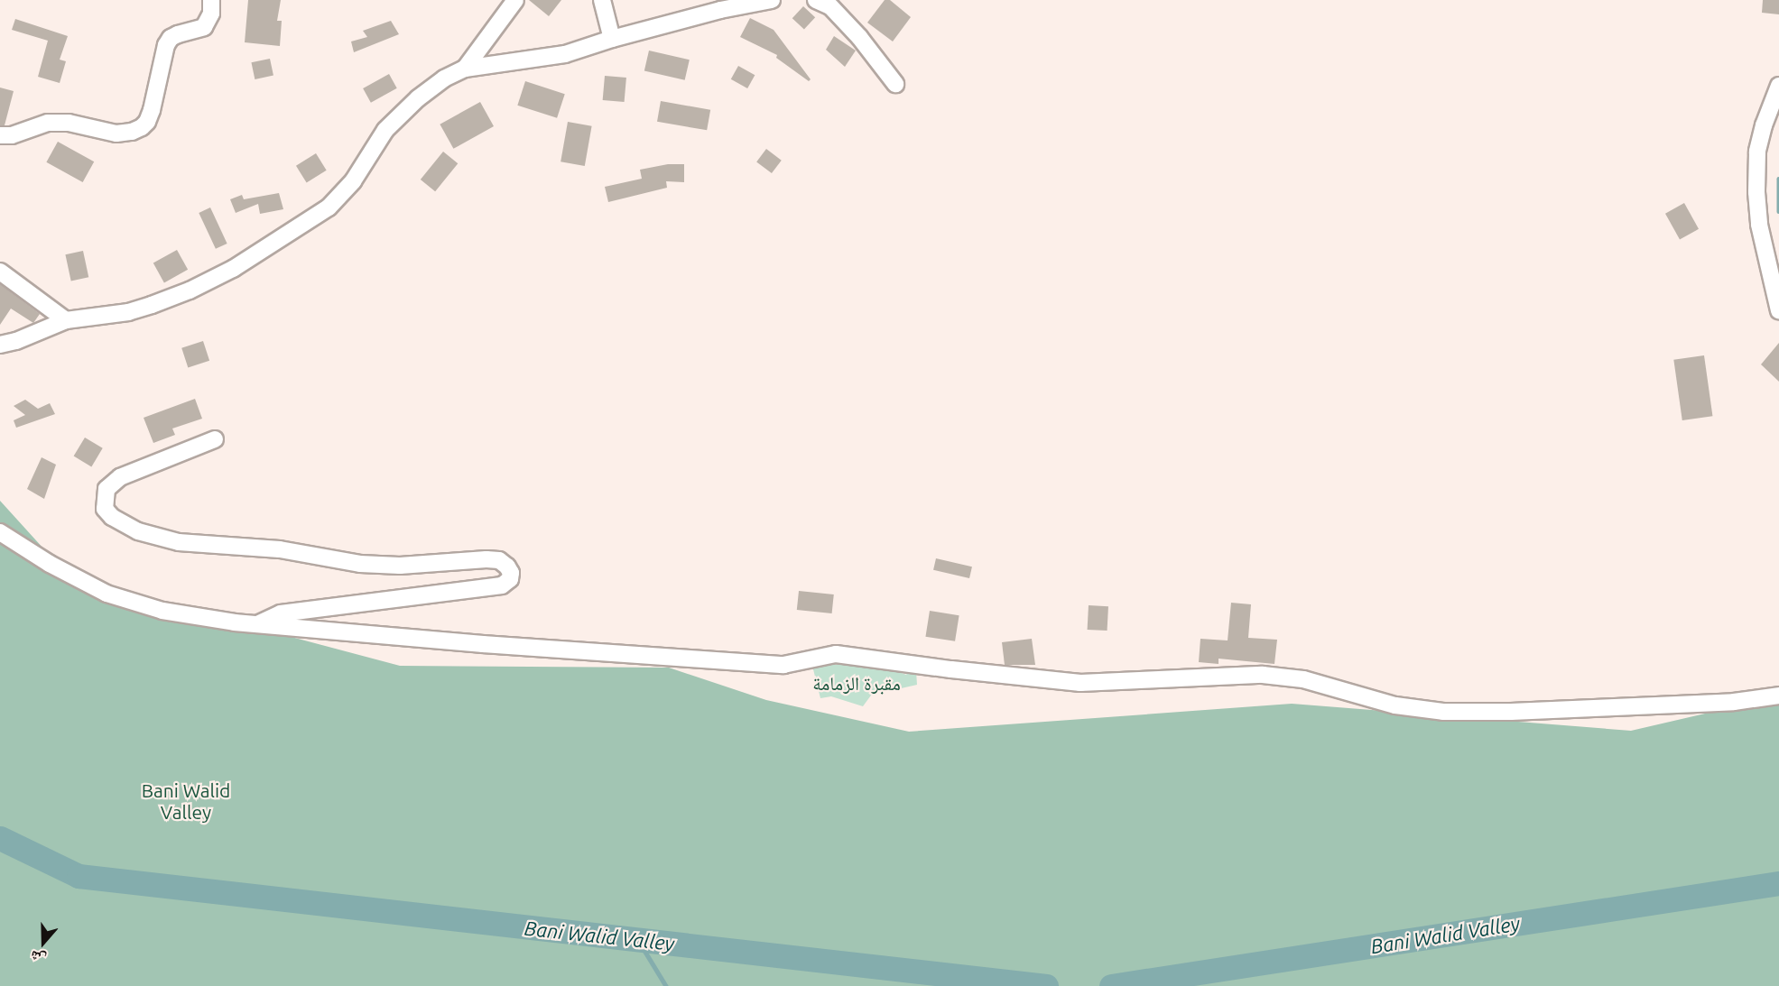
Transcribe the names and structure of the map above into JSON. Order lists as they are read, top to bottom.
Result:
{
  "water": ["Bani Walid Valley"],
  "parks": ["مقبرة الزمامة", "Bani Walid Valley"],
  "north": "bottom"
}
